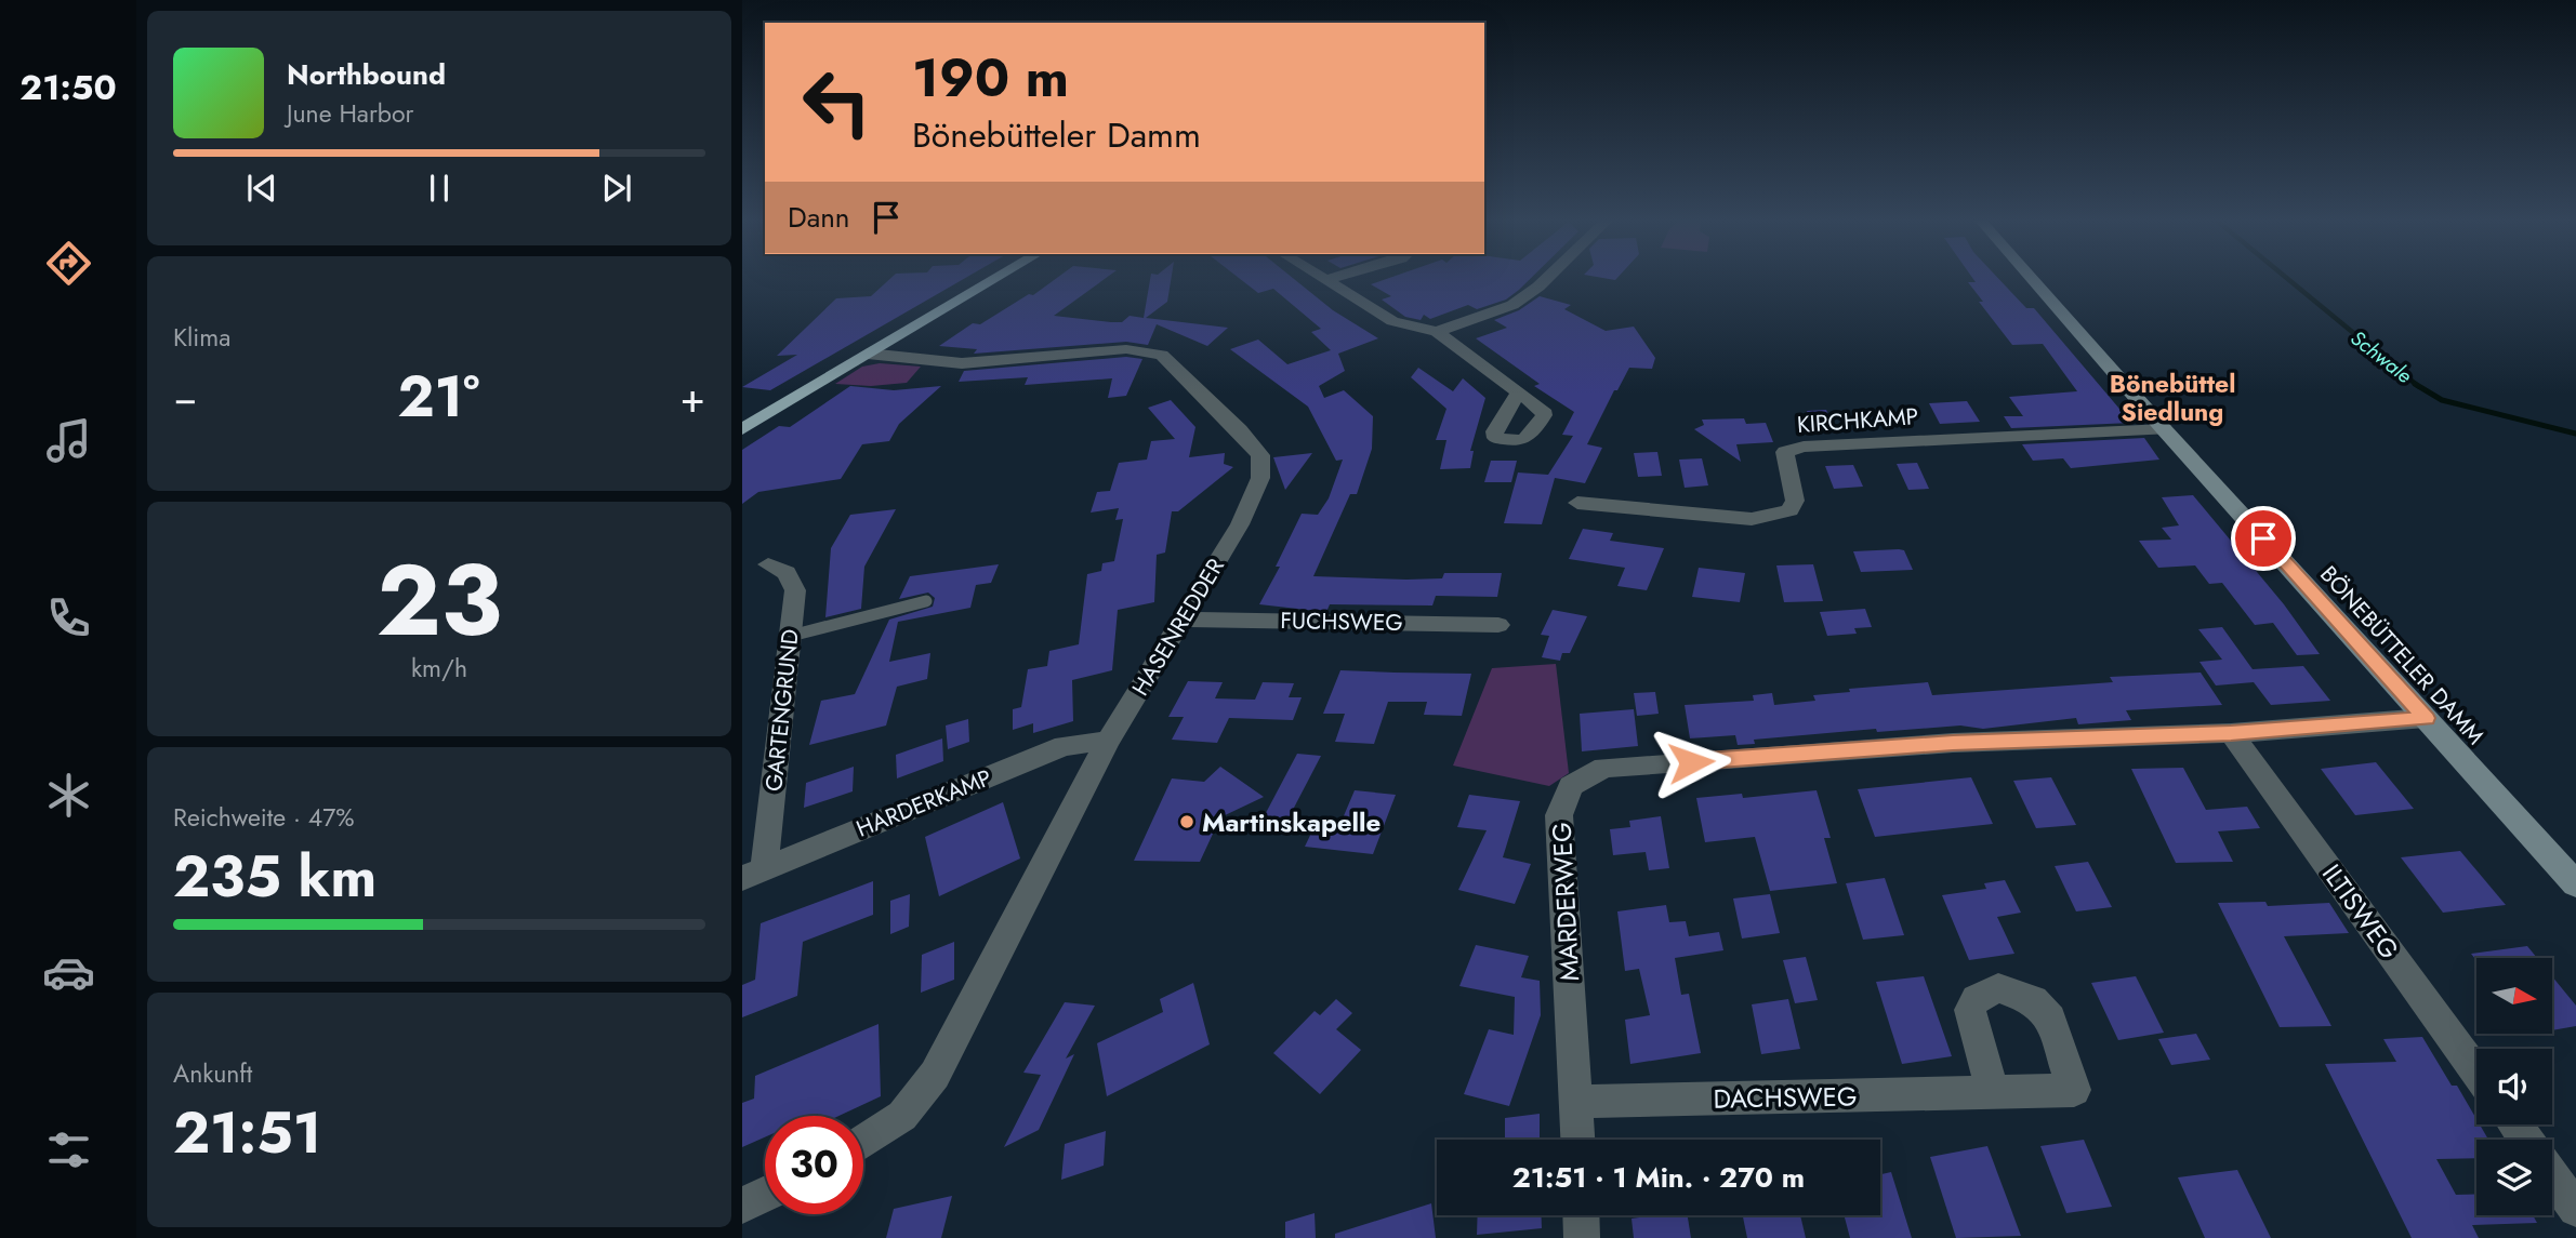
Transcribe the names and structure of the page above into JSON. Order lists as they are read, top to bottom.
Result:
{
  "streets": {
    "street": [
      "KIRCHKAMP",
      "FUCHSWEG",
      "HASENREDDER",
      "BÖNEBÜTTELER DAMM",
      "GARTENGRUND",
      "HARDERKAMP",
      "MARDERWEG",
      "ILTISWEG",
      "DACHSWEG"
    ]
  },
  "crossings": [
    ["KIRCHKAMP", "BÖNEBÜTTELER DAMM"],
    ["FUCHSWEG", "HASENREDDER"],
    ["HASENREDDER", "HARDERKAMP"],
    ["BÖNEBÜTTELER DAMM", "MARDERWEG"],
    ["GARTENGRUND", "HARDERKAMP"],
    ["MARDERWEG", "ILTISWEG"],
    ["MARDERWEG", "DACHSWEG"]
  ],
  "districts": ["Bönebüttel Siedlung"],
  "water": ["Schwale"],
  "places": ["Martinskapelle"],
  "north": "right",
  "page": {
    "tabs": "21:50",
    "turn": ["190 m", "Bönebütteler Damm"],
    "song": ["Northbound", "June Harbor"],
    "then": "Dann",
    "tile": [
      "Klima",
      ["23", "km/h"],
      ["Reichweite · 47%", "235 km"],
      ["Ankunft", "21:51"]
    ],
    "heat": ["−", "21°", "+"],
    "limit": "30",
    "trip": "21:51 · 1 Min. · 270 m"
  }
}
